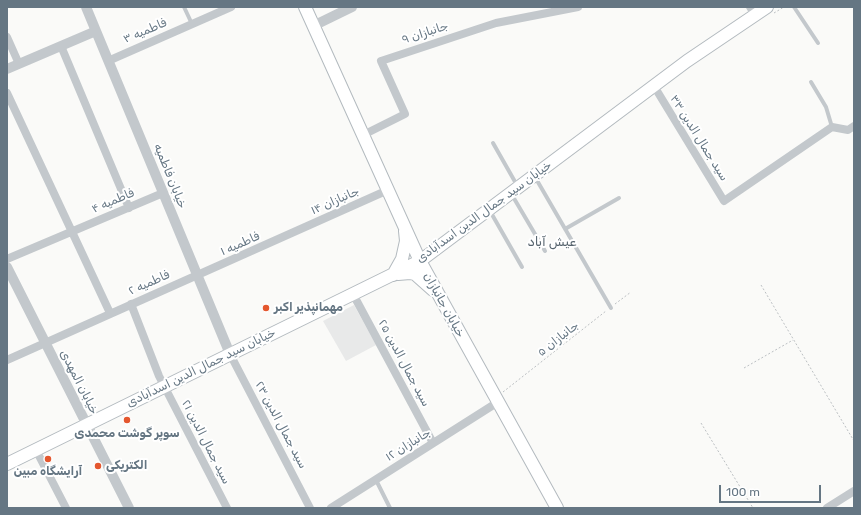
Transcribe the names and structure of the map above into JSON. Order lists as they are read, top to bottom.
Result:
{
  "streets": {
    "main road": ["خیابان سید جمال الدین اسدآبادی", "خیابان جانبازان"],
    "street": [
      "فاطمیه ۳",
      "جانبازان ۹",
      "سید جمال الدین ۳۳",
      "خیابان فاطمیه",
      "فاطمیه ۴",
      "جانبازان ۱۴",
      "فاطمیه ۱",
      "فاطمیه ۲",
      "سید جمال الدین ۲۵",
      "خیابان المهدی",
      "سید جمال الدین ۲۳",
      "سید جمال الدین ۲۱",
      "جانبازان ۱۲"
    ],
    "path": ["جانبازان ۵"]
  },
  "crossings": [
    ["فاطمیه ۳", "خیابان فاطمیه"],
    ["جانبازان ۹", "خیابان جانبازان"],
    ["سید جمال الدین ۳۳", "خیابان سید جمال الدین اسدآبادی"],
    ["خیابان فاطمیه", "فاطمیه ۴"],
    ["خیابان فاطمیه", "خیابان سید جمال الدین اسدآبادی"],
    ["خیابان فاطمیه", "فاطمیه ۱"],
    ["خیابان فاطمیه", "فاطمیه ۲"],
    ["خیابان فاطمیه", "سید جمال الدین ۲۳"],
    ["جانبازان ۱۴", "فاطمیه ۱"],
    ["جانبازان ۱۴", "خیابان جانبازان"],
    ["خیابان سید جمال الدین اسدآبادی", "خیابان جانبازان"],
    ["خیابان سید جمال الدین اسدآبادی", "سید جمال الدین ۲۵"],
    ["خیابان سید جمال الدین اسدآبادی", "خیابان المهدی"],
    ["خیابان سید جمال الدین اسدآبادی", "سید جمال الدین ۲۳"],
    ["خیابان سید جمال الدین اسدآبادی", "سید جمال الدین ۲۱"],
    ["فاطمیه ۱", "فاطمیه ۲"],
    ["فاطمیه ۲", "خیابان المهدی"],
    ["فاطمیه ۲", "سید جمال الدین ۲۱"],
    ["خیابان جانبازان", "جانبازان ۵"],
    ["خیابان جانبازان", "جانبازان ۱۲"],
    ["جانبازان ۵", "جانبازان ۱۲"],
    ["سید جمال الدین ۲۵", "جانبازان ۱۲"]
  ],
  "districts": ["عیش آباد"],
  "places": [
    "مهمانپذیر اکبر",
    "سوپر گوشت محمدی",
    "آرایشگاه مبین",
    "الکتریکی"
  ],
  "scale_bar": "100 m"
}
